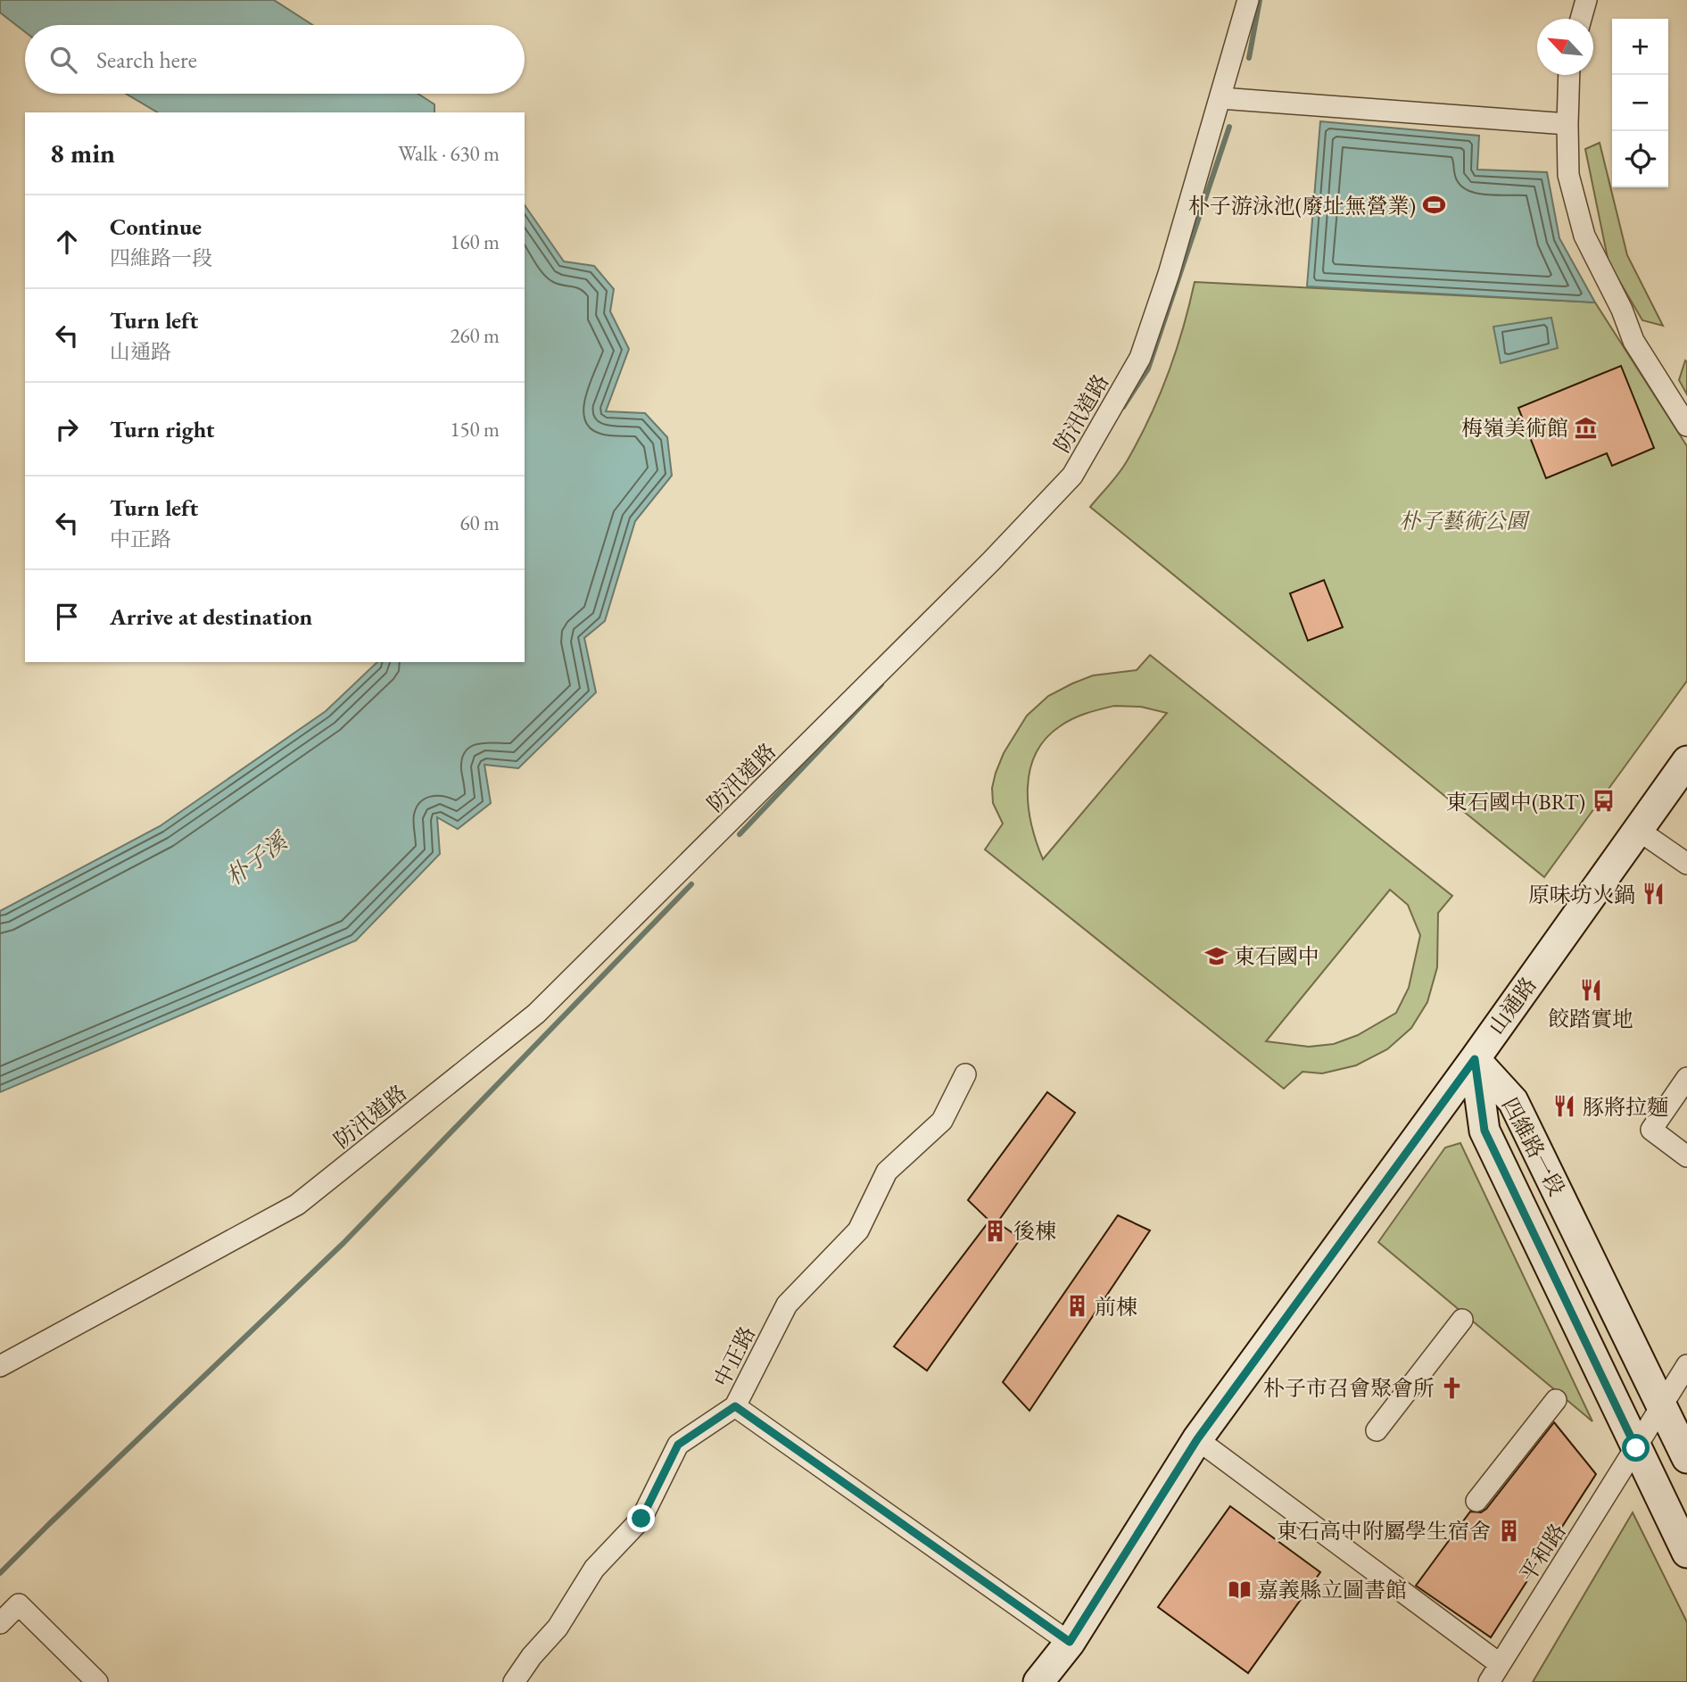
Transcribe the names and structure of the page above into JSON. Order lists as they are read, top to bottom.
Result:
{
  "streets": {
    "main road": ["山通路", "四維路一段"],
    "street": ["防汛道路", "中正路", "平和路"]
  },
  "crossings": [
    ["山通路", "四維路一段"],
    ["四維路一段", "平和路"]
  ],
  "water": ["朴子溪"],
  "parks": ["朴子藝術公園"],
  "places": {
    "sports": ["朴子游泳池(廢址無營業)"],
    "museum": ["梅嶺美術館"],
    "bus stop": ["東石國中(BRT)"],
    "restaurant": ["原味坊火鍋", "餃踏實地", "豚將拉麵"],
    "school or university": ["東石國中"],
    "building": ["後棟", "前棟", "東石高中附屬學生宿舍"],
    "church": ["朴子市召會聚會所"],
    "library": ["嘉義縣立圖書館"]
  },
  "north": "top left",
  "page": {
    "map_buttons": ["+", "−"],
    "search": "Search here",
    "heading": ["8 min", "Walk · 630 m"],
    "list": [
      ["Continue", "四維路一段", "160 m"],
      ["Turn left", "山通路", "260 m"],
      ["Turn right", "150 m"],
      ["Turn left", "中正路", "60 m"],
      "Arrive at destination"
    ]
  }
}
